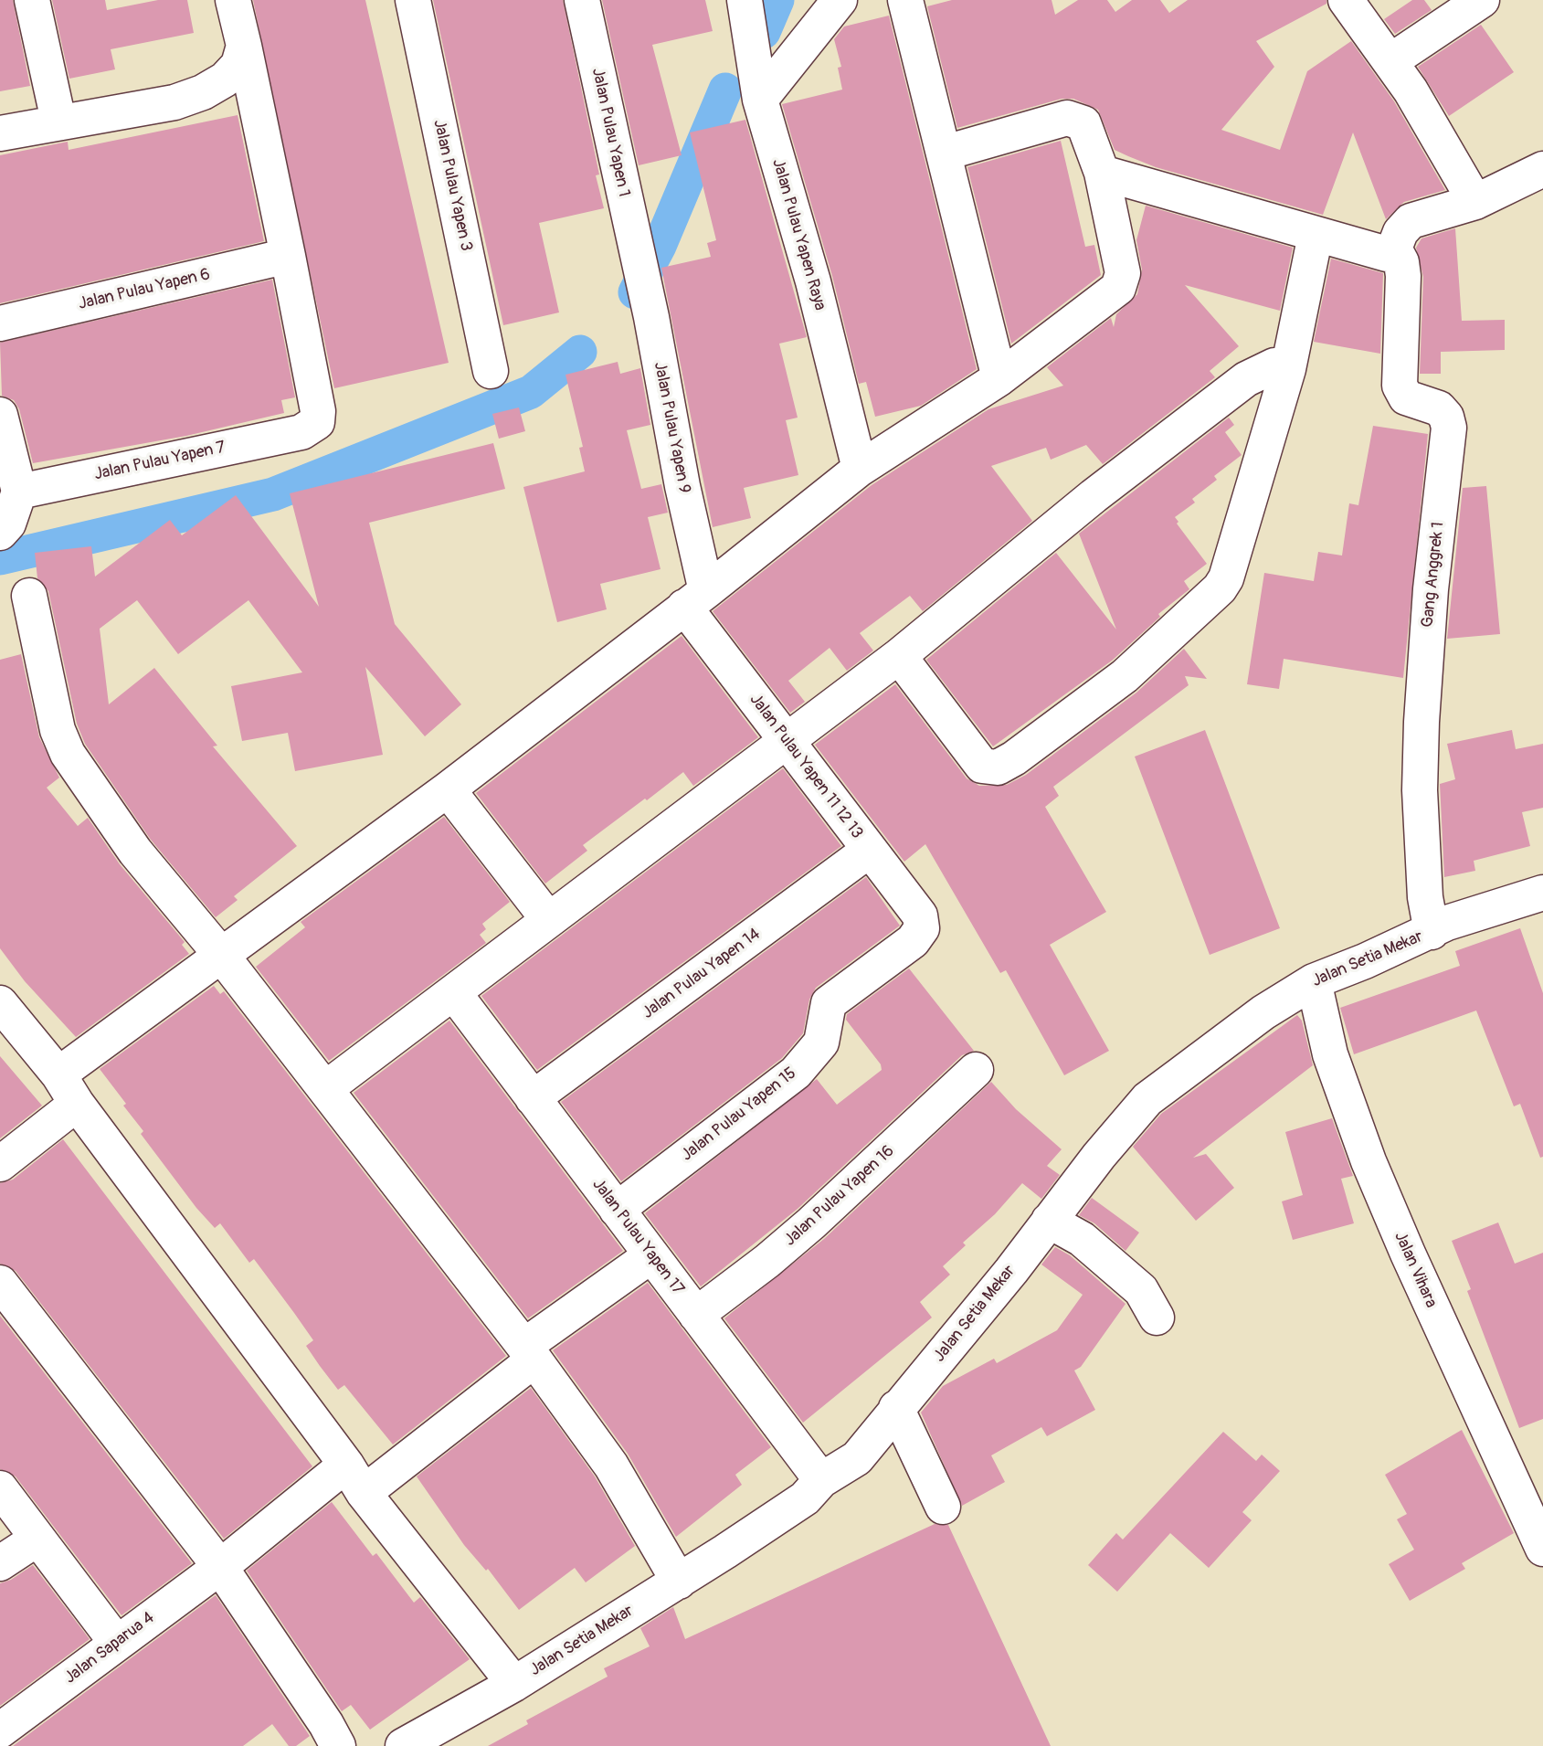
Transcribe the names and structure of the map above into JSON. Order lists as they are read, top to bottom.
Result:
{
  "streets": {
    "street": [
      "Jalan Pulau Yapen 1",
      "Jalan Pulau Yapen 3",
      "Jalan Pulau Yapen Raya",
      "Jalan Pulau Yapen 6",
      "Jalan Pulau Yapen 9",
      "Jalan Pulau Yapen 7",
      "Gang Anggrek 1",
      "Jalan Pulau Yapen 11 12 13",
      "Jalan Setia Mekar",
      "Jalan Pulau Yapen 14",
      "Jalan Pulau Yapen 15",
      "Jalan Pulau Yapen 16",
      "Jalan Pulau Yapen 17",
      "Jalan Vihara",
      "Jalan Saparua 4"
    ]
  },
  "crossings": [
    ["Jalan Pulau Yapen 1", "Jalan Pulau Yapen 9"],
    ["Jalan Pulau Yapen 6", "Jalan Pulau Yapen 7"],
    ["Jalan Pulau Yapen 9", "Jalan Pulau Yapen 11 12 13"],
    ["Gang Anggrek 1", "Jalan Setia Mekar"],
    ["Jalan Pulau Yapen 11 12 13", "Jalan Pulau Yapen 14"],
    ["Jalan Pulau Yapen 11 12 13", "Jalan Pulau Yapen 15"],
    ["Jalan Setia Mekar", "Jalan Pulau Yapen 17"],
    ["Jalan Setia Mekar", "Jalan Vihara"],
    ["Jalan Pulau Yapen 14", "Jalan Pulau Yapen 17"],
    ["Jalan Pulau Yapen 15", "Jalan Pulau Yapen 17"],
    ["Jalan Pulau Yapen 16", "Jalan Pulau Yapen 17"],
    ["Jalan Pulau Yapen 17", "Jalan Saparua 4"]
  ]
}
